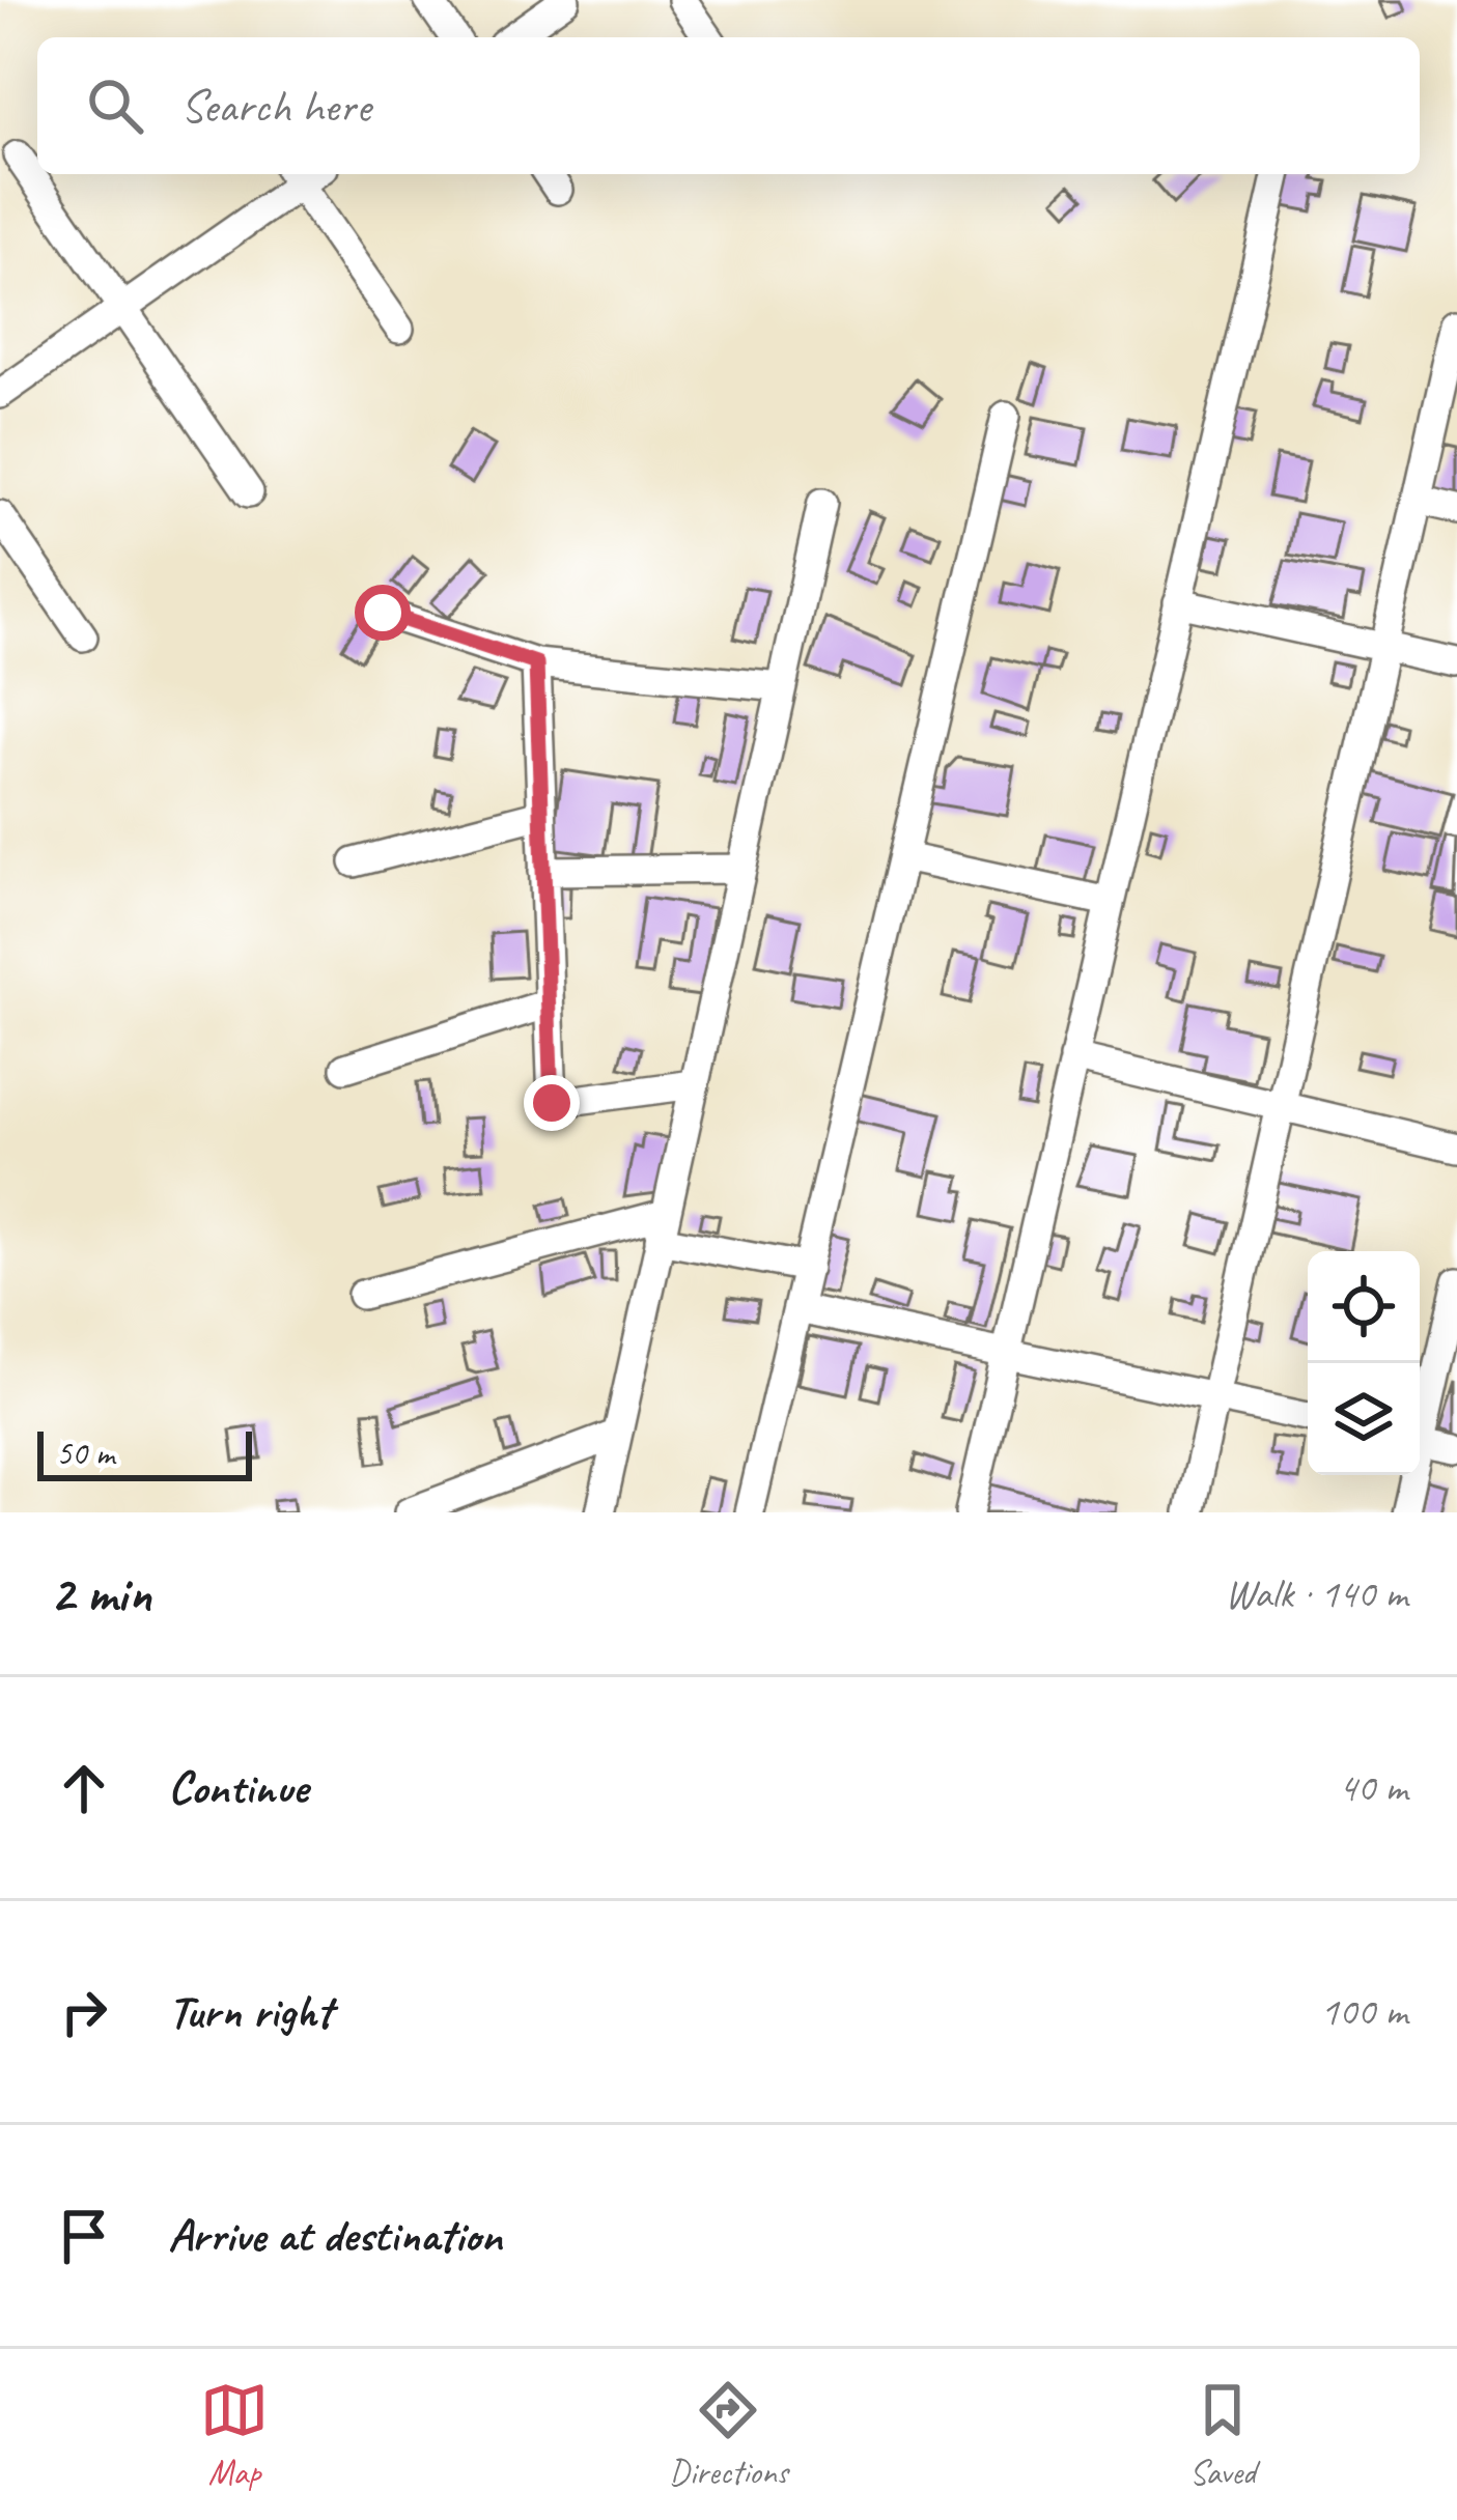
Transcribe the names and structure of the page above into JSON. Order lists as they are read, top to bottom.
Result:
{
  "scale_bar": "50 m",
  "page": {
    "search": "Search here",
    "scale": "50 m",
    "heading": ["2 min", "Walk · 140 m"],
    "list": [
      ["Continue", "40 m"],
      ["Turn right", "100 m"],
      "Arrive at destination"
    ],
    "nav": ["Map", "Directions", "Saved"]
  }
}
